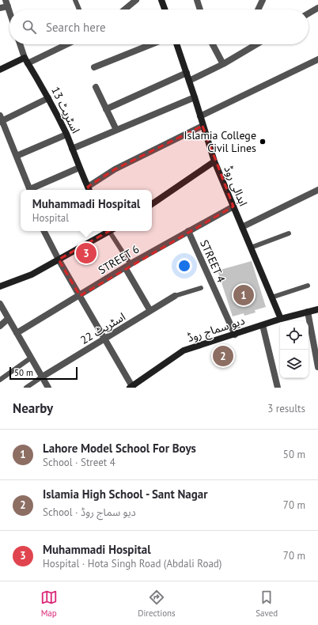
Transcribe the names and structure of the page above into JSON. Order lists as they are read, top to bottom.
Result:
{
  "streets": {
    "street": [
      "اسٹریٹ 13",
      "ابدالی روڈ",
      "STREET 6",
      "STREET 4",
      "اسٹریٹ 22",
      "دیو سماج روڈ"
    ]
  },
  "crossings": [
    ["ابدالی روڈ", "STREET 6"],
    ["ابدالی روڈ", "دیو سماج روڈ"],
    ["STREET 6", "STREET 4"],
    ["STREET 4", "دیو سماج روڈ"]
  ],
  "places": ["Islamia College Civil Lines"],
  "scale_bar": "50 m",
  "page": {
    "search": "Search here",
    "popup": ["Muhammadi Hospital", "Hospital"],
    "pins": ["3", "1", "2"],
    "scale": "50 m",
    "heading": ["Nearby", "3 results"],
    "list": [
      {
        "mark": "1",
        "name": "Lahore Model School For Boys",
        "note": "School · Street 4",
        "value": "50 m"
      },
      {
        "mark": "2",
        "name": "Islamia High School - Sant Nagar",
        "note": "School · دیو سماج روڈ",
        "value": "70 m"
      },
      {
        "mark": "3",
        "name": "Muhammadi Hospital",
        "note": "Hospital · Hota Singh Road (Abdali Road)",
        "value": "70 m"
      }
    ],
    "nav": ["Map", "Directions", "Saved"]
  }
}
